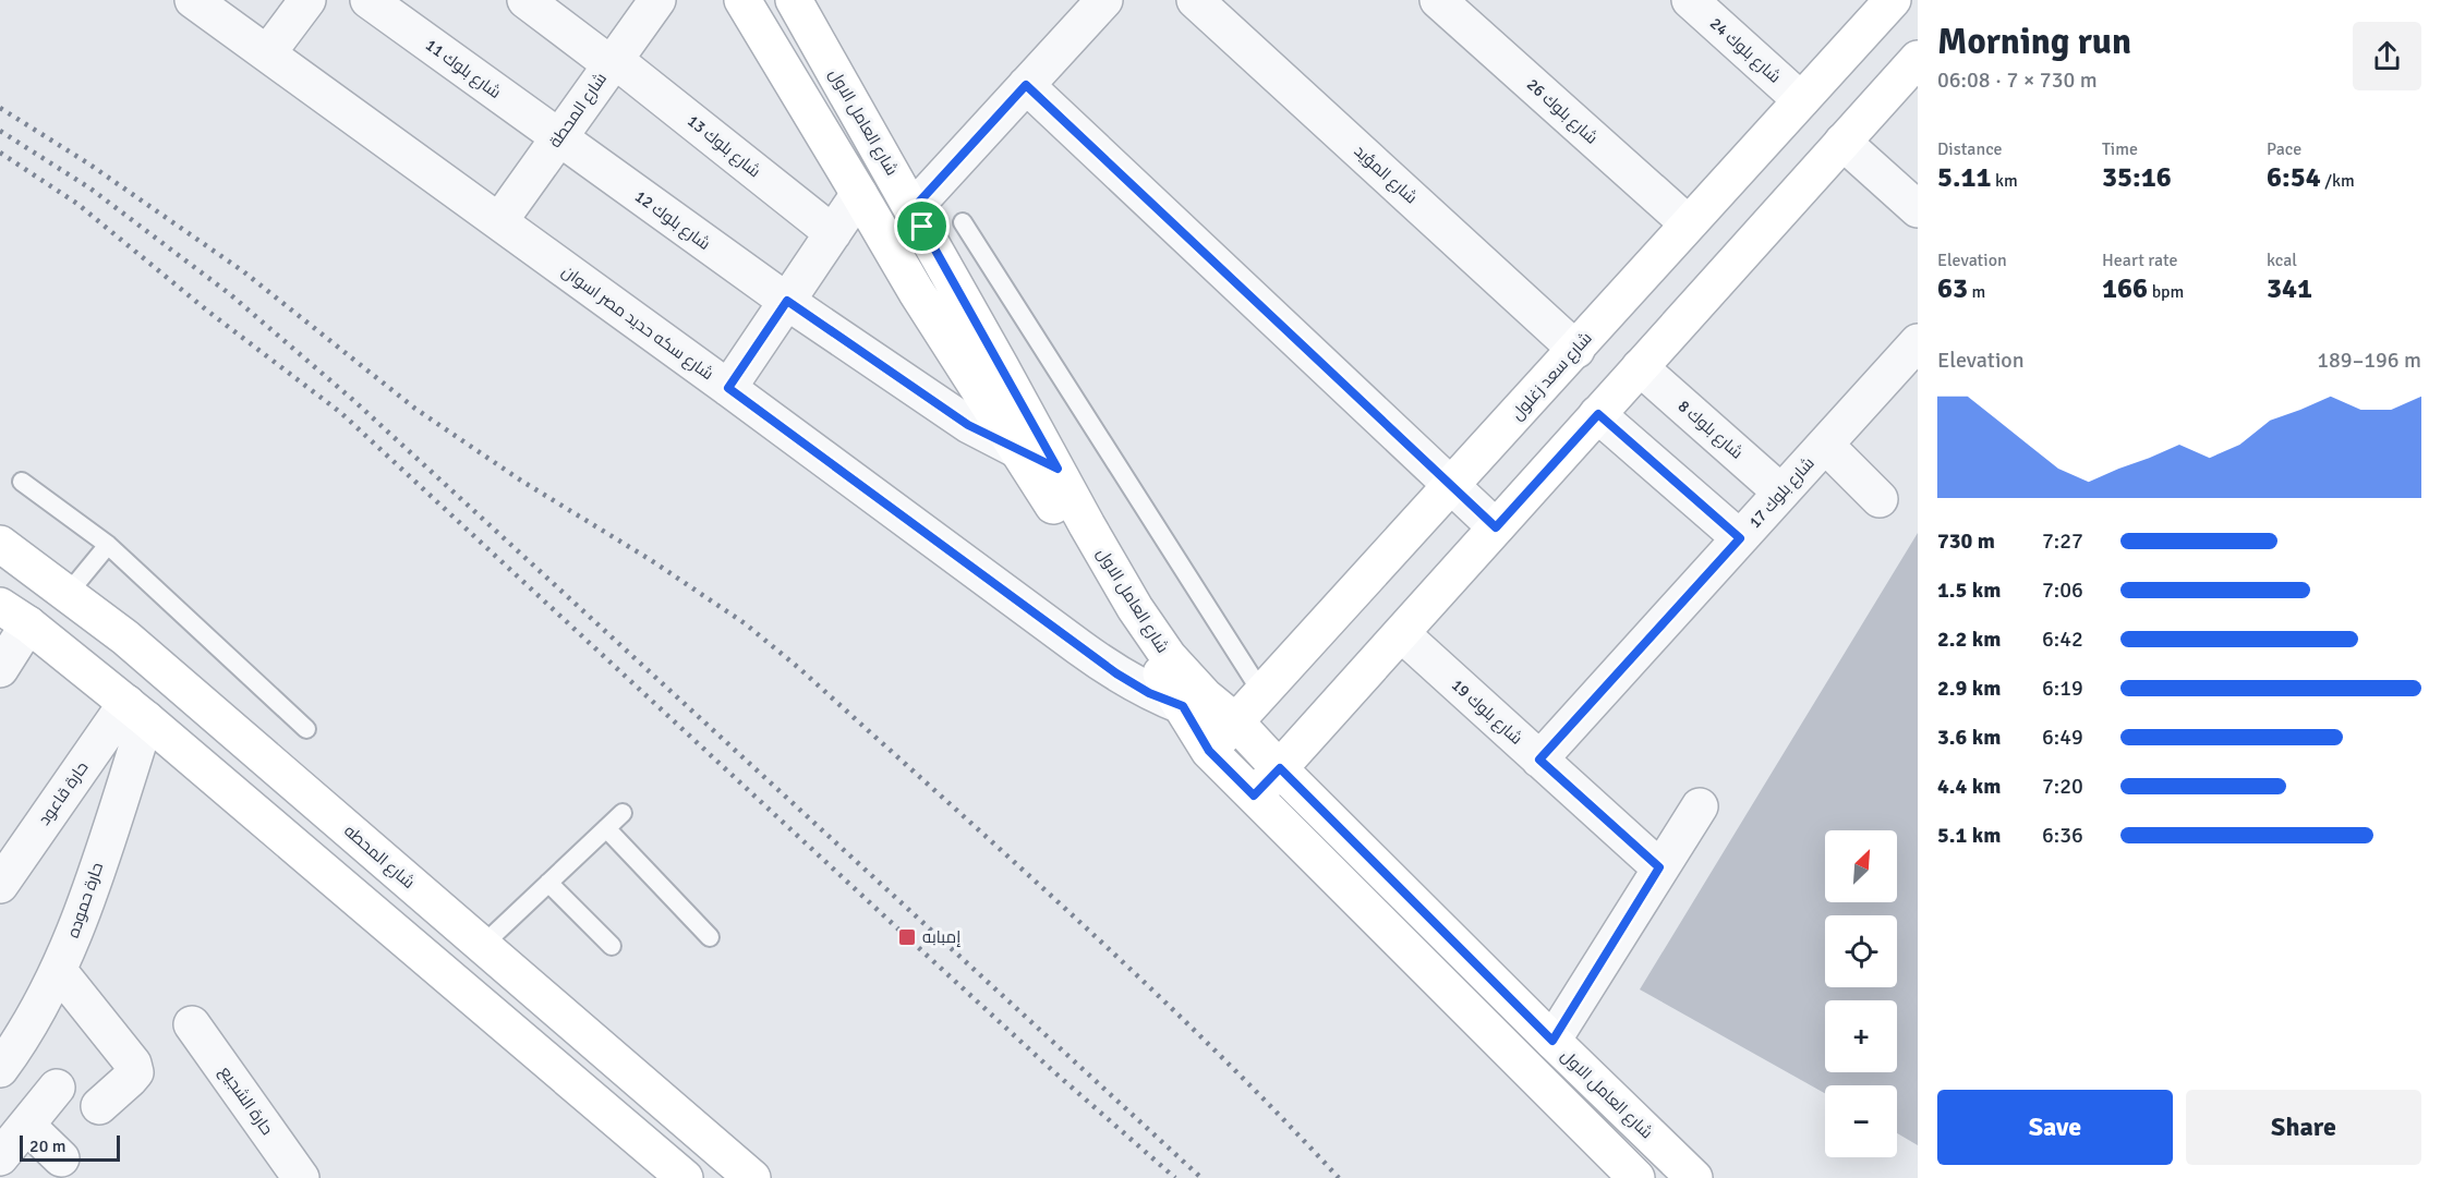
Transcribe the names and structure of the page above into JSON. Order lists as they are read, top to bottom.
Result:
{
  "streets": {
    "street": [
      "شارع بلوك 24",
      "شارع بلوك 11",
      "شارع المحطة",
      "شارع بلوك 26",
      "شارع العامل الاول",
      "شارع بلوك 13",
      "شارع المؤيد",
      "شارع بلوك 12",
      "شارع سكه حديد مصر اسوان",
      "شارع سعد زغلول",
      "شارع بلوك 8",
      "شارع بلوك 17",
      "شارع بلوك 19",
      "حارة قاعود",
      "شارع المحطه",
      "حارة حموده",
      "حارة الشجيع"
    ]
  },
  "crossings": [
    ["شارع بلوك 24", "شارع سعد زغلول"],
    ["شارع بلوك 11", "شارع المحطة"],
    ["شارع بلوك 11", "شارع بلوك 12"],
    ["شارع المحطة", "شارع بلوك 13"],
    ["شارع المحطة", "شارع بلوك 12"],
    ["شارع المحطة", "شارع سكه حديد مصر اسوان"],
    ["شارع بلوك 26", "شارع سعد زغلول"],
    ["شارع العامل الاول", "شارع بلوك 12"],
    ["شارع العامل الاول", "شارع سكه حديد مصر اسوان"],
    ["شارع العامل الاول", "شارع سعد زغلول"],
    ["شارع المؤيد", "شارع سعد زغلول"],
    ["شارع بلوك 8", "شارع بلوك 17"],
    ["شارع بلوك 17", "شارع بلوك 19"],
    ["حارة قاعود", "حارة حموده"]
  ],
  "places": {
    "transit": ["إمبابه"]
  },
  "scale_bar": "20 m",
  "north": "top right",
  "page": {
    "heading": ["Morning run", "06:08 · 7 × 730 m"],
    "stats": [
      ["Distance", "5.11 km"],
      ["Time", "35:16"],
      ["Pace", "6:54 /km"],
      ["Elevation", "63 m"],
      ["Heart rate", "166 bpm"],
      ["kcal", "341"]
    ],
    "chart": ["Elevation", "189–196 m"],
    "list": [
      {
        "name": "730 m",
        "note": "7:27"
      },
      {
        "name": "1.5 km",
        "note": "7:06"
      },
      {
        "name": "2.2 km",
        "note": "6:42"
      },
      {
        "name": "2.9 km",
        "note": "6:19"
      },
      {
        "name": "3.6 km",
        "note": "6:49"
      },
      {
        "name": "4.4 km",
        "note": "7:20"
      },
      {
        "name": "5.1 km",
        "note": "6:36"
      }
    ],
    "map_buttons": ["+", "−"],
    "buttons": ["Save", "Share"],
    "scale": "20 m"
  }
}
